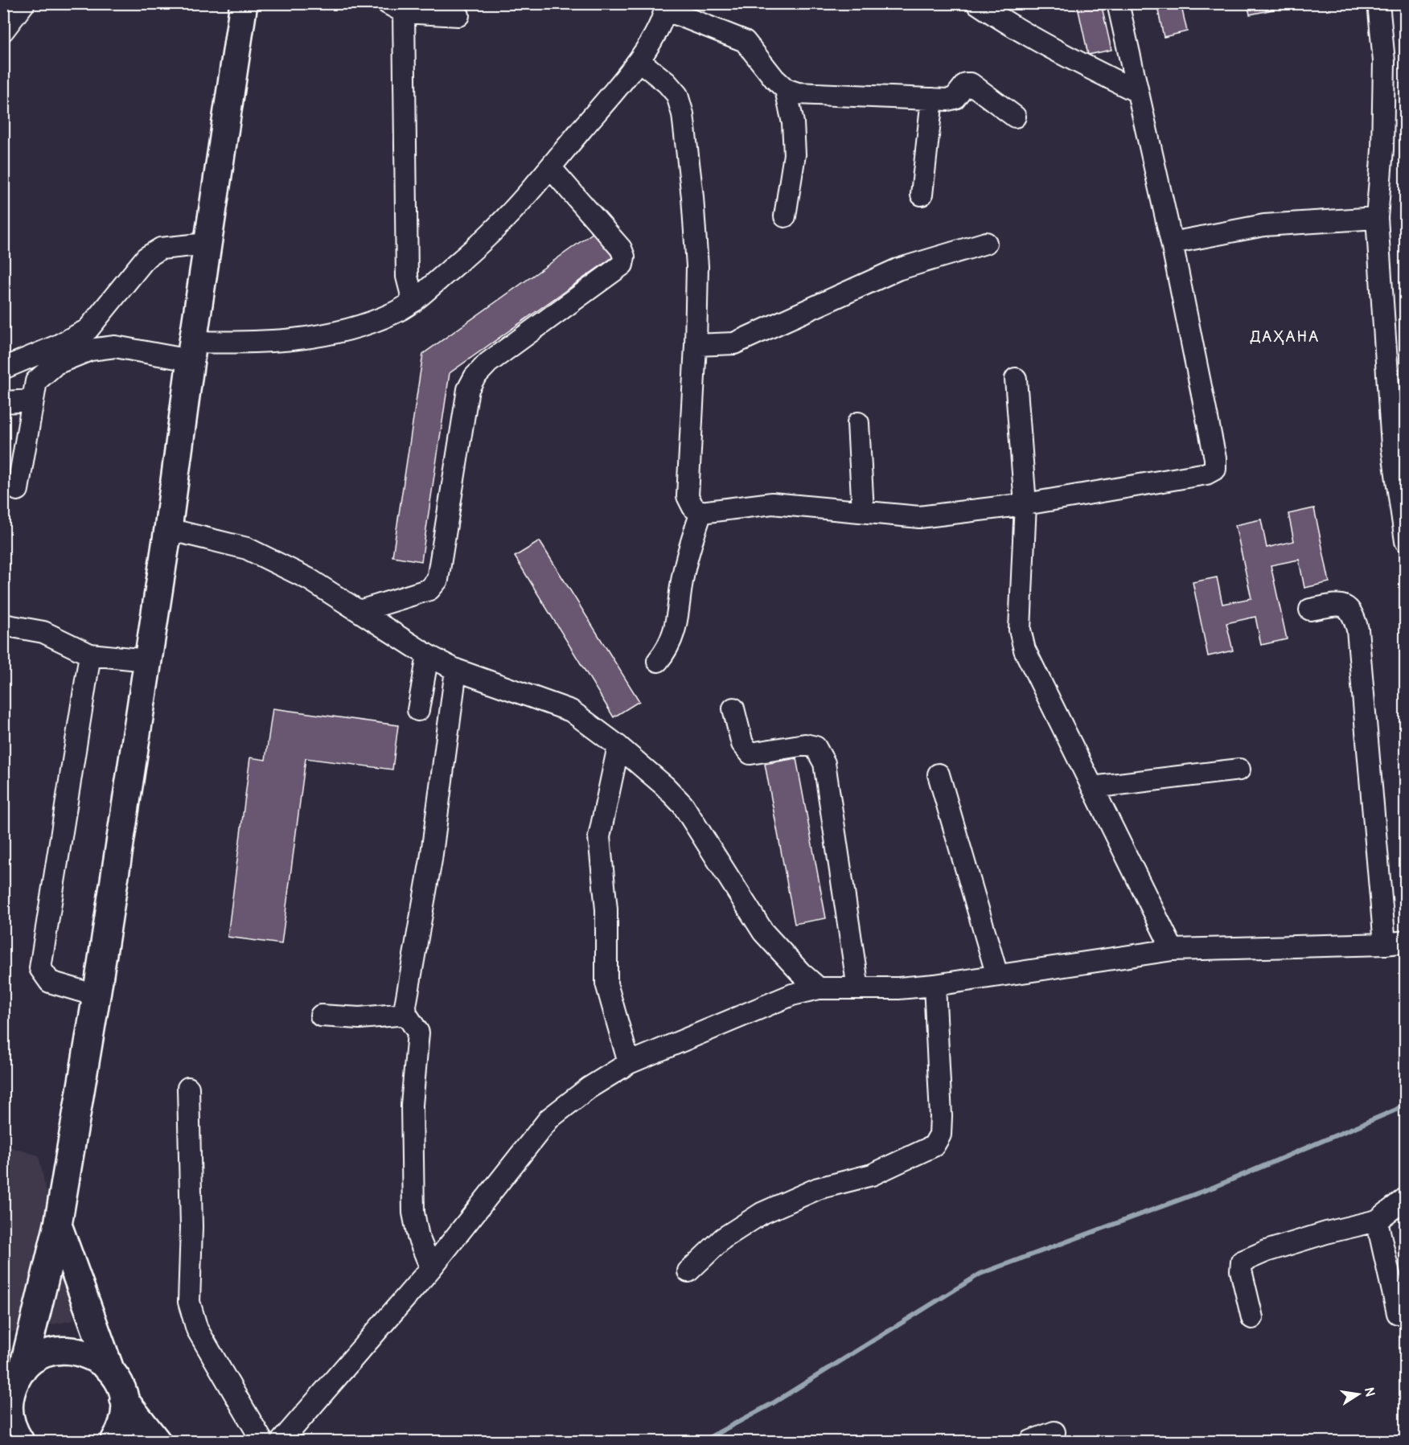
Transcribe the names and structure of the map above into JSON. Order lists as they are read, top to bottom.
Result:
{
  "districts": ["ДАҲАНА"],
  "north": "right"
}
